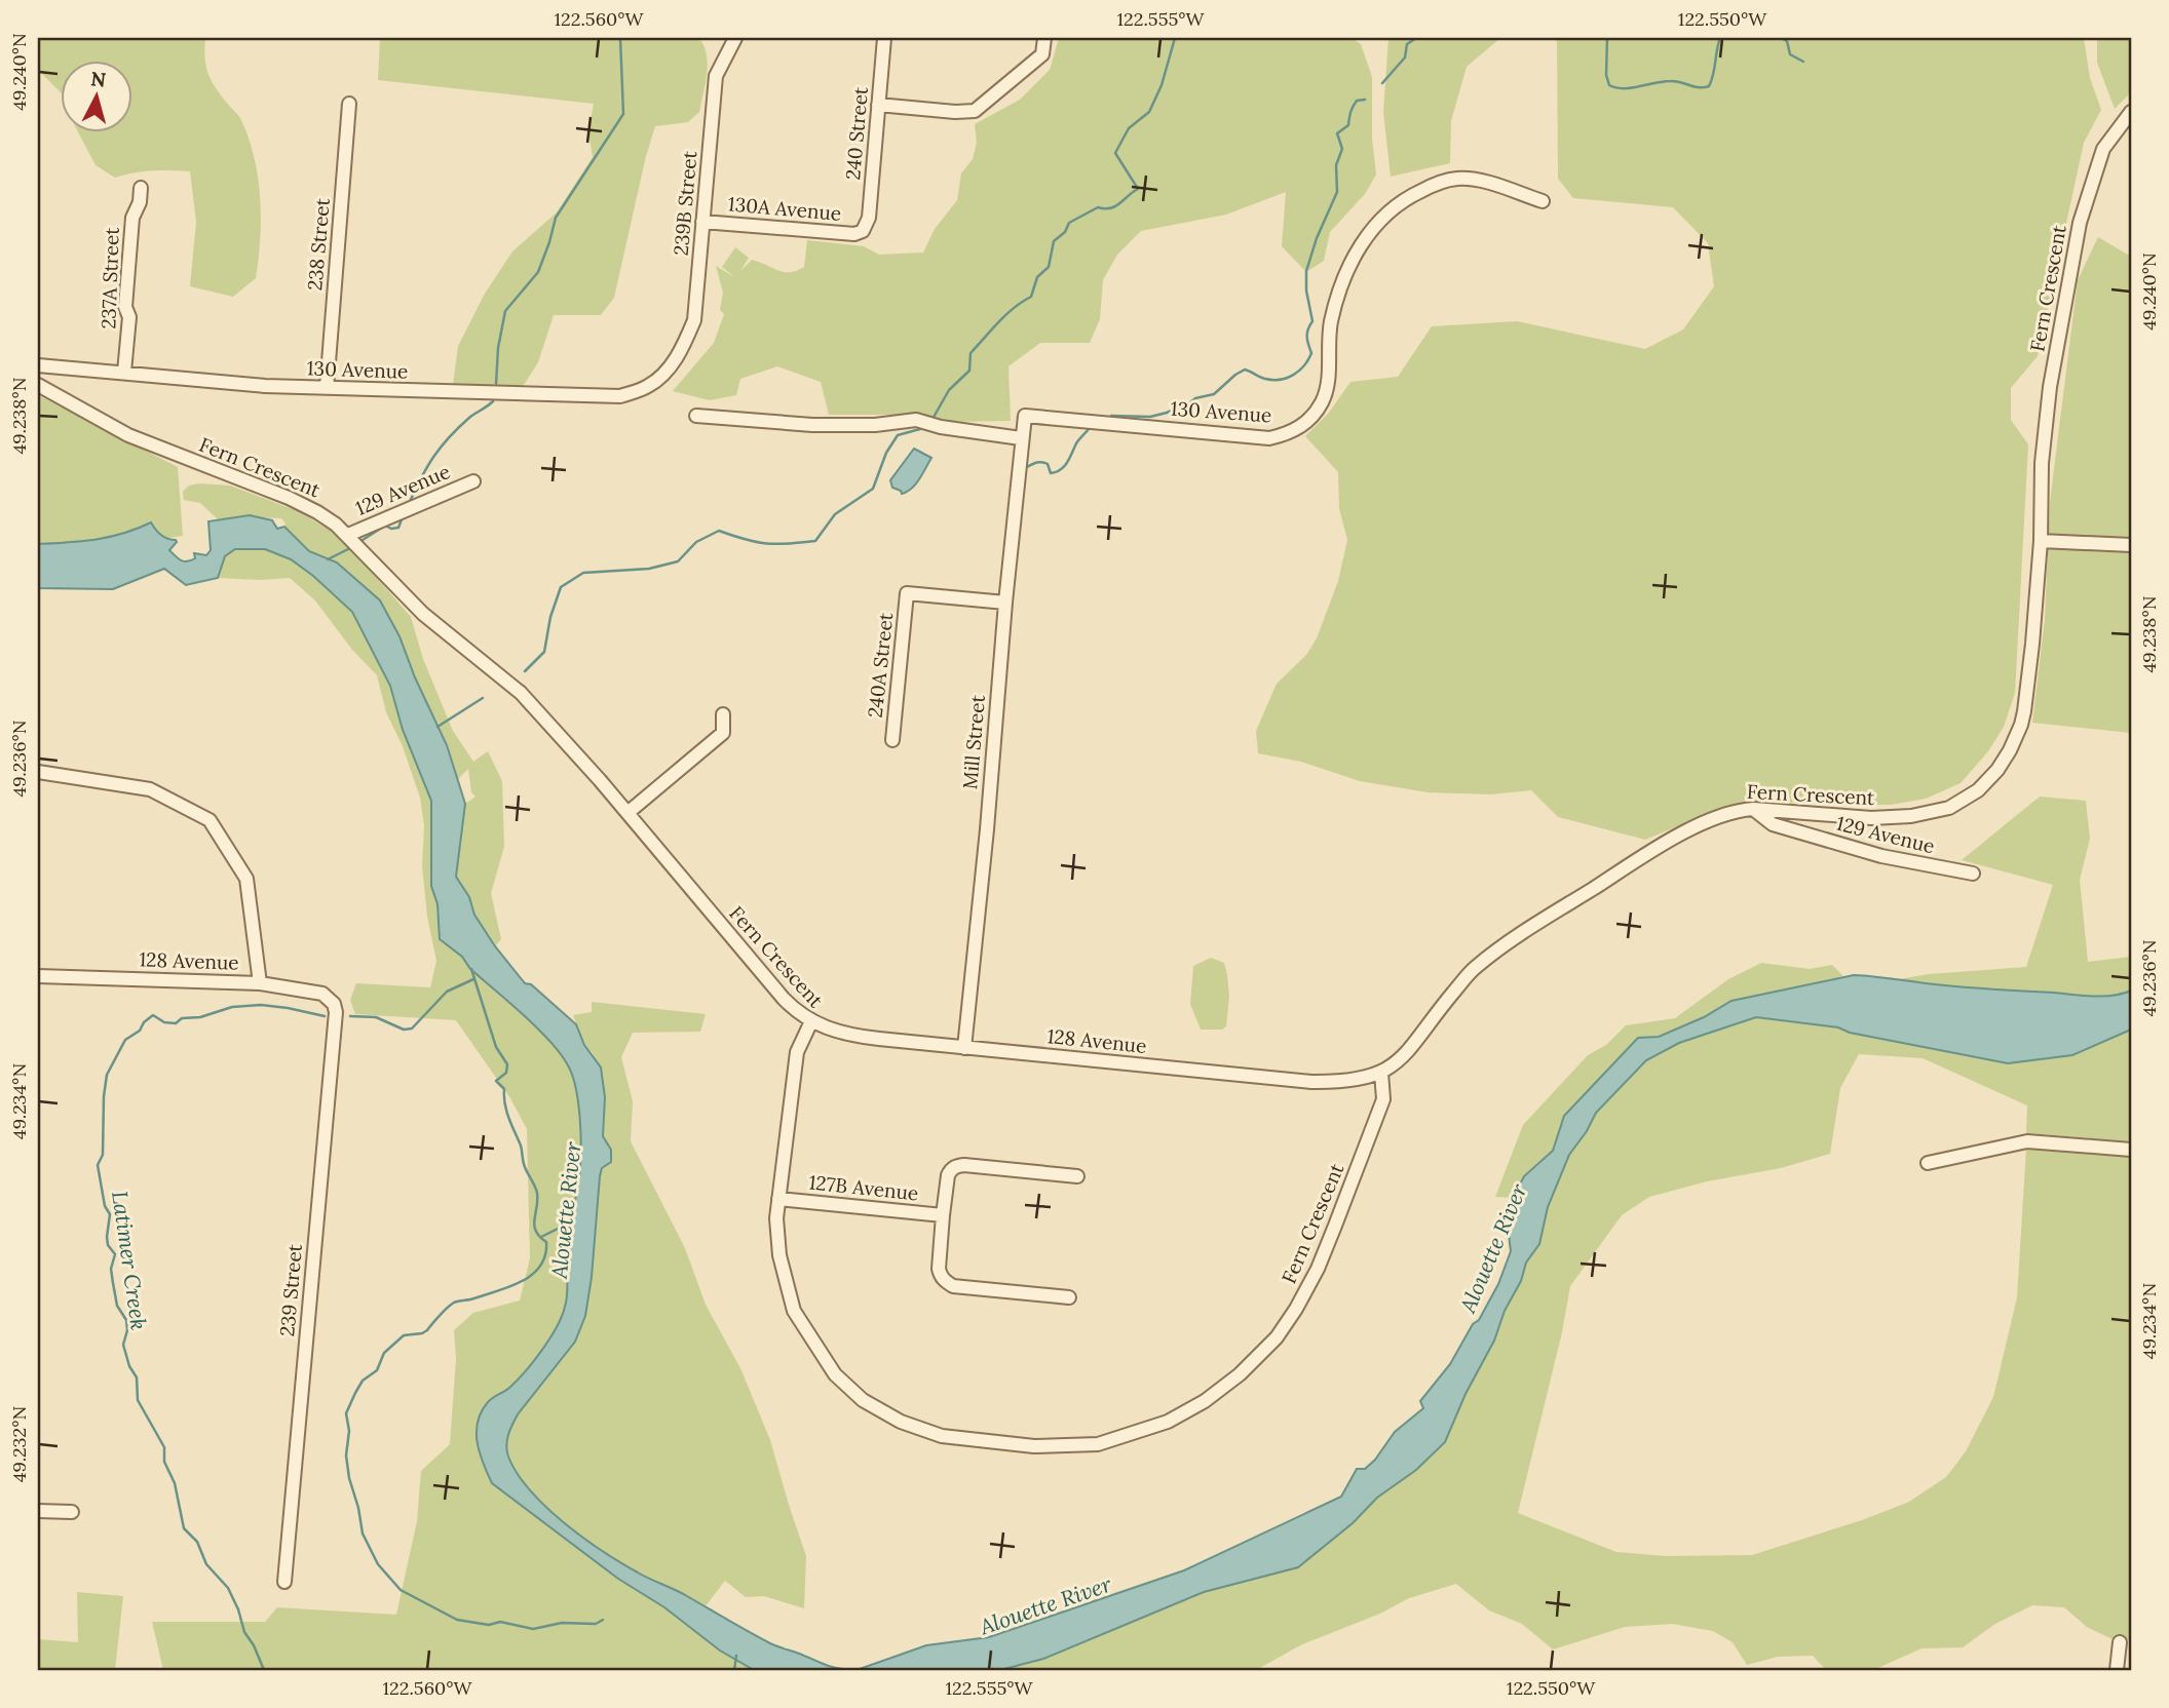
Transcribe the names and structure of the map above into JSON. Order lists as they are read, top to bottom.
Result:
{
  "streets": {
    "street": [
      "240 Street",
      "239B Street",
      "130A Avenue",
      "238 Street",
      "237A Street",
      "Fern Crescent",
      "130 Avenue",
      "129 Avenue",
      "240A Street",
      "Mill Street",
      "128 Avenue",
      "127B Avenue",
      "239 Street"
    ]
  },
  "crossings": [
    ["240 Street", "130A Avenue"],
    ["239B Street", "130A Avenue"],
    ["239B Street", "130 Avenue"],
    ["238 Street", "130 Avenue"],
    ["237A Street", "130 Avenue"],
    ["Fern Crescent", "129 Avenue"],
    ["Fern Crescent", "128 Avenue"],
    ["Fern Crescent", "127B Avenue"],
    ["130 Avenue", "Mill Street"],
    ["240A Street", "Mill Street"],
    ["Mill Street", "128 Avenue"],
    ["128 Avenue", "239 Street"]
  ],
  "water": ["Alouette River", "Latimer Creek"],
  "north": "top",
  "coordinates": [
    "122.560°W",
    "122.555°W",
    "122.550°W",
    "49.240°N",
    "49.238°N",
    "49.236°N",
    "49.234°N",
    "49.232°N"
  ]
}
